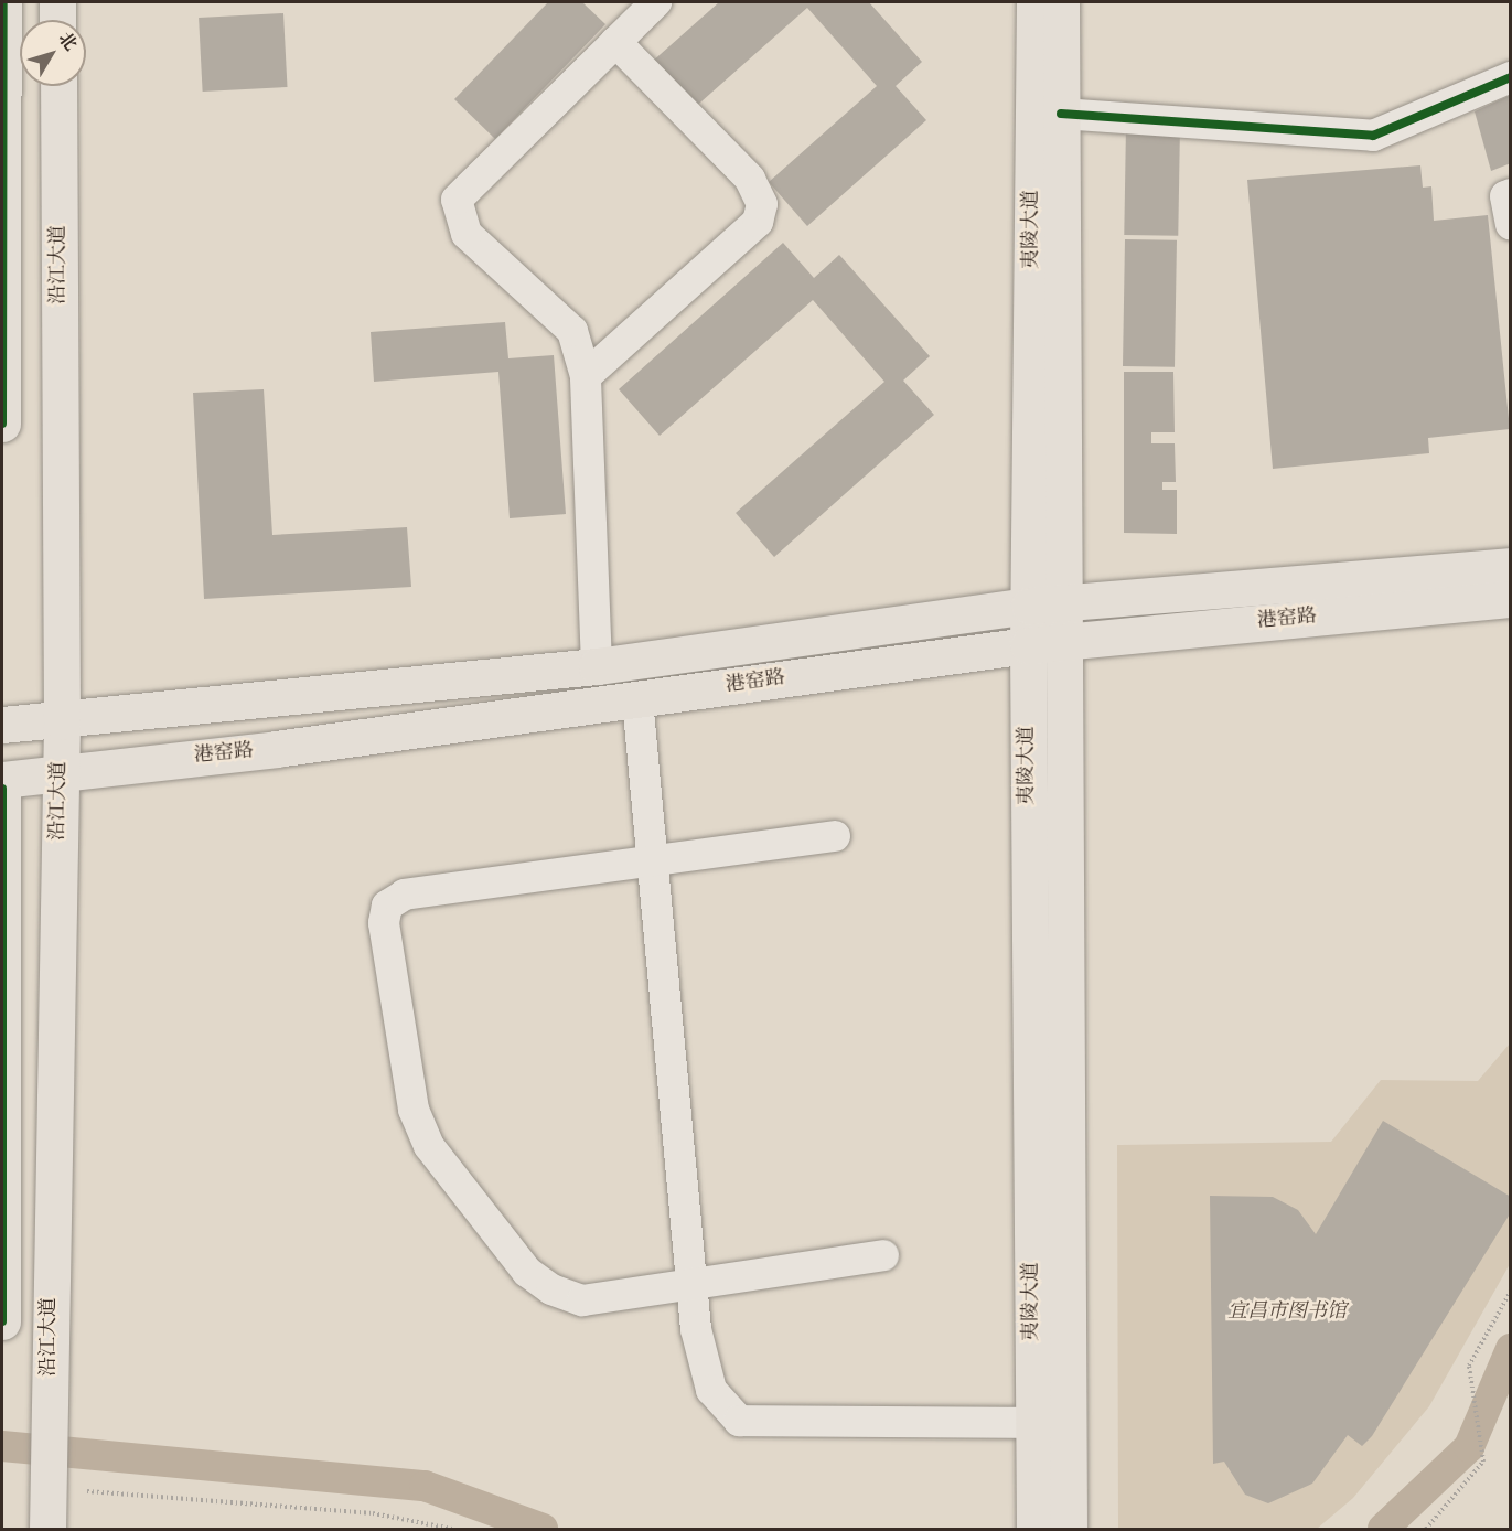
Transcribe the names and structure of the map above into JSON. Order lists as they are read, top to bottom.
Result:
{
  "streets": {
    "main road": ["夷陵大道", "沿江大道", "港窑路"]
  },
  "crossings": [
    ["夷陵大道", "港窑路"],
    ["沿江大道", "港窑路"]
  ],
  "parks": ["宜昌市图书馆"],
  "north": "top right"
}
